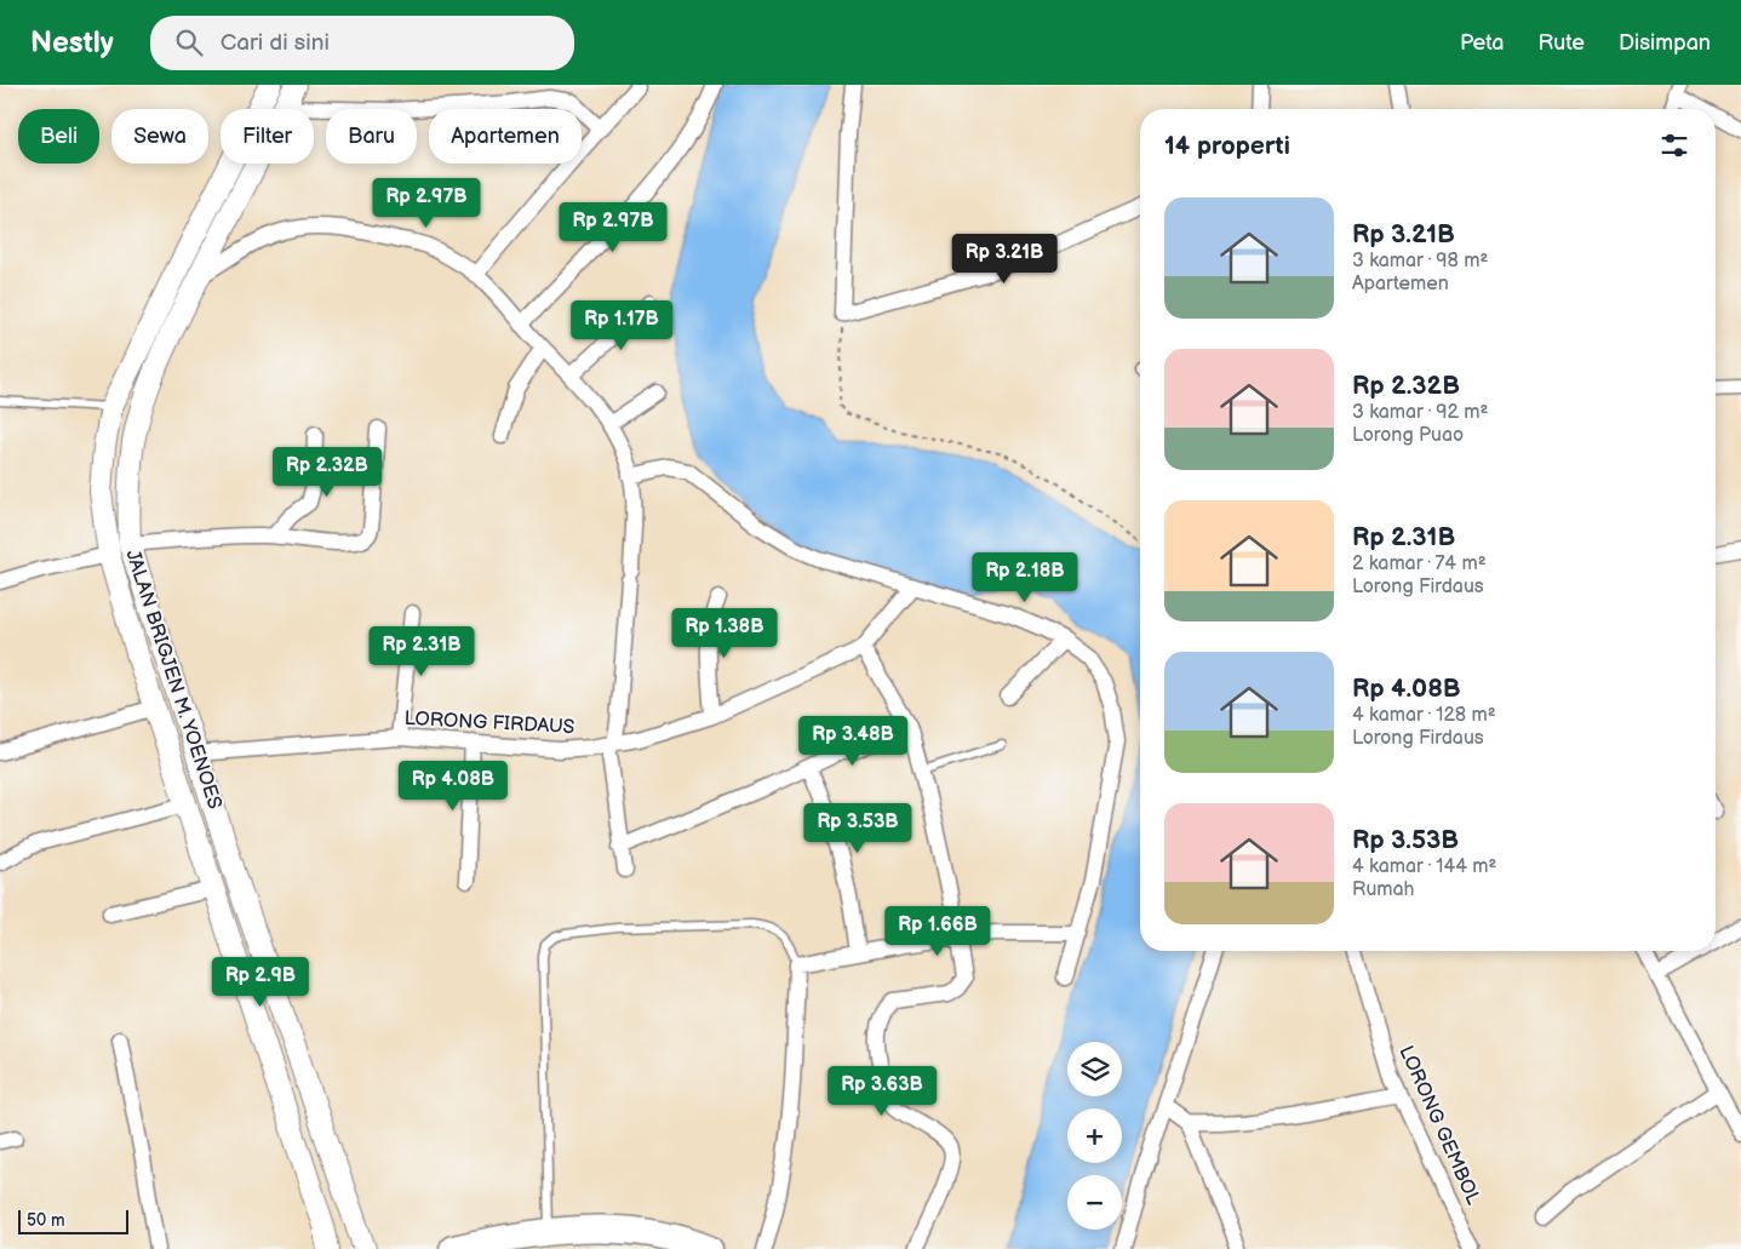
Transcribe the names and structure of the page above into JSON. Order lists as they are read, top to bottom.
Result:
{
  "streets": {
    "main road": ["JALAN BRIGJEN M. YOENOES"],
    "street": ["LORONG FIRDAUS", "LORONG GEMBOL"]
  },
  "crossings": [
    ["JALAN BRIGJEN M. YOENOES", "LORONG FIRDAUS"]
  ],
  "scale_bar": "50 m",
  "page": {
    "header": "Nestly",
    "search": "Cari di sini",
    "nav": ["Peta", "Rute", "Disimpan"],
    "chip": [
      "Beli",
      "Sewa",
      "Filter",
      "Baru",
      "Apartemen"
    ],
    "heading": "14 properti",
    "price": [
      "Rp 2.97B",
      "Rp 2.97B",
      "Rp 3.21B",
      "Rp 1.17B",
      "Rp 2.32B",
      "Rp 2.18B",
      "Rp 1.38B",
      "Rp 2.31B",
      "Rp 3.48B",
      "Rp 4.08B",
      "Rp 3.53B",
      "Rp 1.66B",
      "Rp 2.9B",
      "Rp 3.63B"
    ],
    "list": [
      {
        "name": "Rp 3.21B",
        "note": "3 kamar · 98 m² · Apartemen"
      },
      {
        "name": "Rp 2.32B",
        "note": "3 kamar · 92 m² · Lorong Puao"
      },
      {
        "name": "Rp 2.31B",
        "note": "2 kamar · 74 m² · Lorong Firdaus"
      },
      {
        "name": "Rp 4.08B",
        "note": "4 kamar · 128 m² · Lorong Firdaus"
      },
      {
        "name": "Rp 3.53B",
        "note": "4 kamar · 144 m² · Rumah"
      }
    ],
    "map_buttons": ["+", "−"],
    "scale": "50 m"
  }
}
